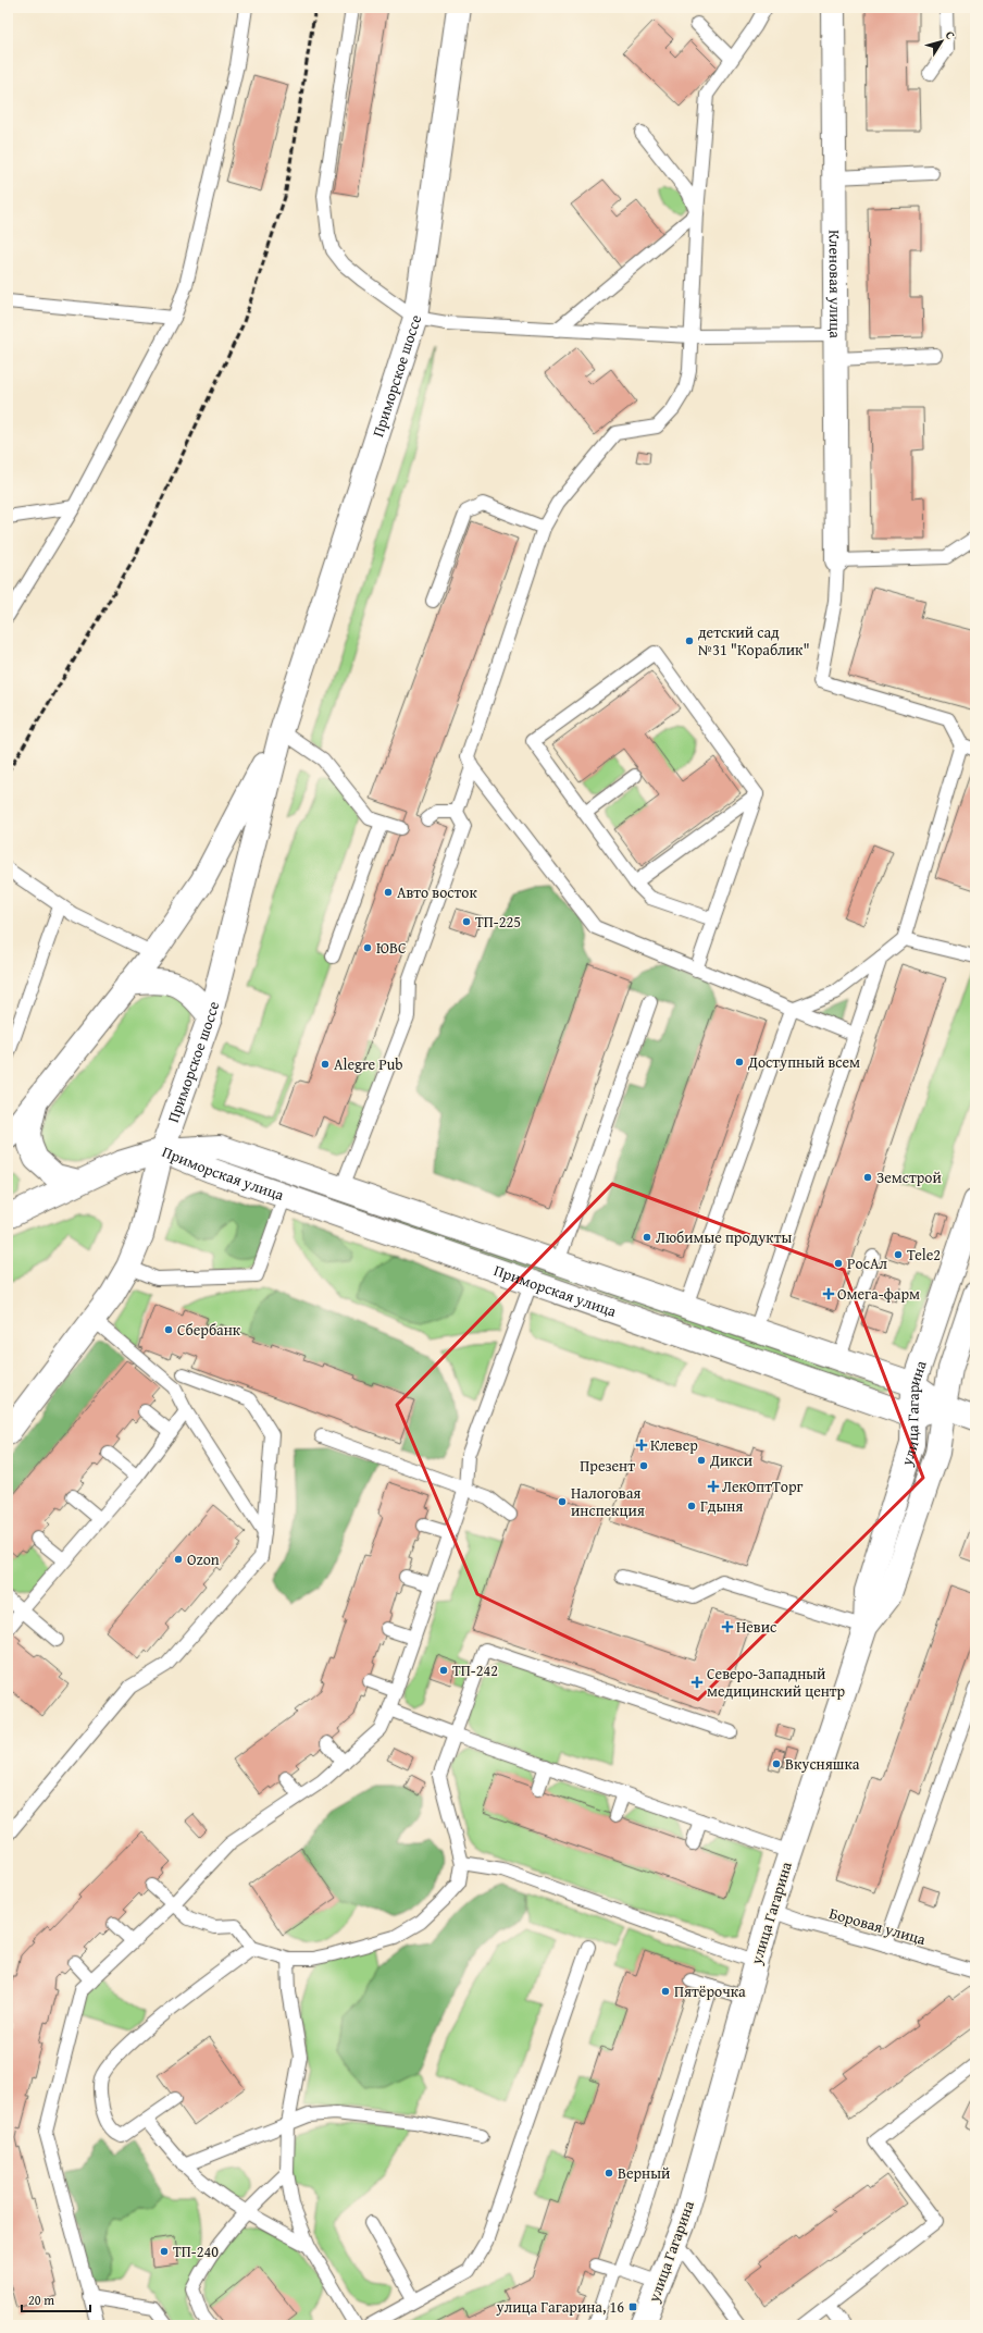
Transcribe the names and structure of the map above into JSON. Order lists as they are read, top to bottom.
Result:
{
  "streets": {
    "main road": [
      "Кленовая улица",
      "Приморское шоссе",
      "Приморская улица",
      "улица Гагарина"
    ],
    "lane": ["Боровая улица"]
  },
  "crossings": [
    ["Приморское шоссе", "Приморская улица"],
    ["Приморская улица", "улица Гагарина"],
    ["улица Гагарина", "Боровая улица"]
  ],
  "places": {
    "other": [
      "детский сад №31 \"Кораблик\"",
      "Авто восток",
      "ТП-225",
      "ЮВС",
      "Доступный всем",
      "Alegre Pub",
      "Земстрой",
      "Любимые продукты",
      "Tele2",
      "РосАл",
      "Сбербанк",
      "Дикси",
      "Презент",
      "Налоговая инспекция",
      "Гдыня",
      "Ozon",
      "ТП-242",
      "Вкусняшка",
      "Пятёрочка",
      "Верный",
      "ТП-240"
    ],
    "health": [
      "Омега-фарм",
      "Клевер",
      "ЛекОптТорг",
      "Невис",
      "Северо-Западный медицинский центр"
    ],
    "transit": ["улица Гагарина, 16"]
  },
  "scale_bar": "20 m",
  "north": "top right"
}
